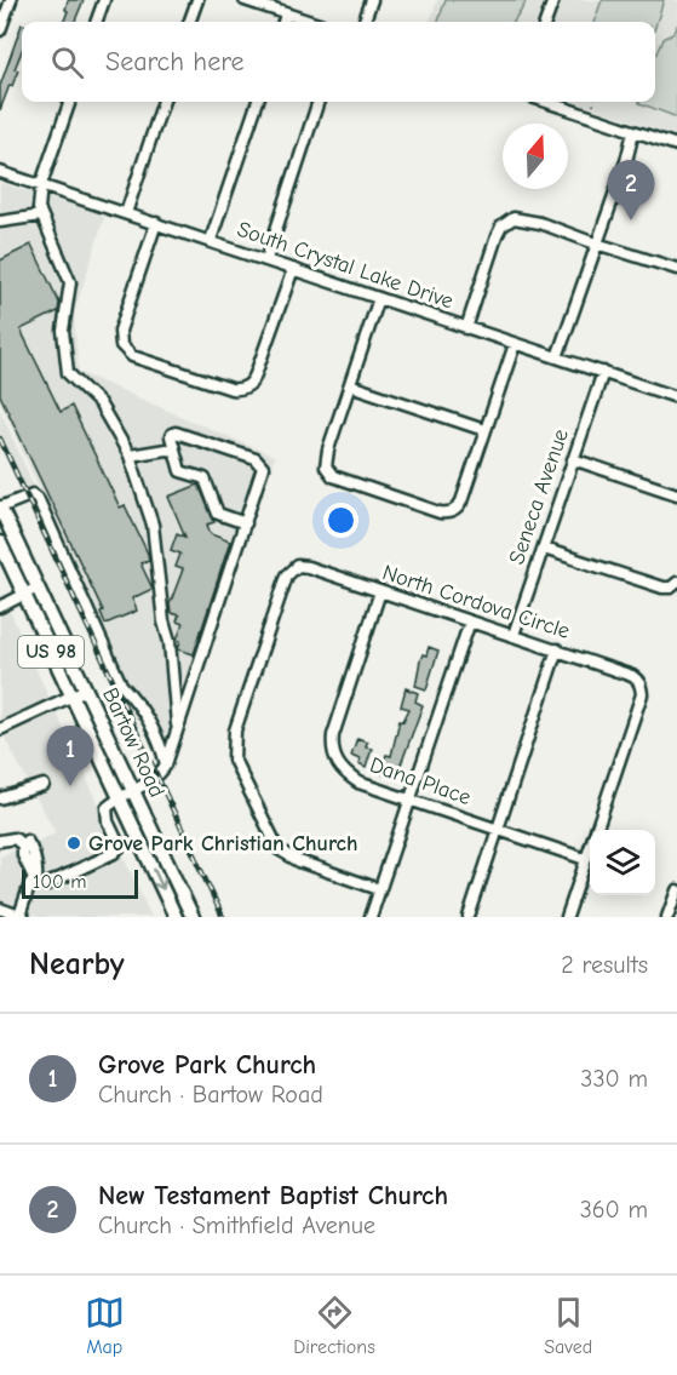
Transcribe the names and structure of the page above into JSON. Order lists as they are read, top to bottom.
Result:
{
  "streets": {
    "main road": ["US 98", "Bartow Road"],
    "street": [
      "South Crystal Lake Drive",
      "Seneca Avenue",
      "North Cordova Circle",
      "Dana Place"
    ]
  },
  "crossings": [
    ["South Crystal Lake Drive", "Seneca Avenue"],
    ["Seneca Avenue", "North Cordova Circle"],
    ["North Cordova Circle", "Dana Place"]
  ],
  "places": ["Grove Park Christian Church"],
  "scale_bar": "100 m",
  "north": "top",
  "page": {
    "search": "Search here",
    "pins": ["2", "1"],
    "scale": "100 m",
    "heading": ["Nearby", "2 results"],
    "list": [
      {
        "mark": "1",
        "name": "Grove Park Church",
        "note": "Church · Bartow Road",
        "value": "330 m"
      },
      {
        "mark": "2",
        "name": "New Testament Baptist Church",
        "note": "Church · Smithfield Avenue",
        "value": "360 m"
      }
    ],
    "nav": ["Map", "Directions", "Saved"]
  }
}
